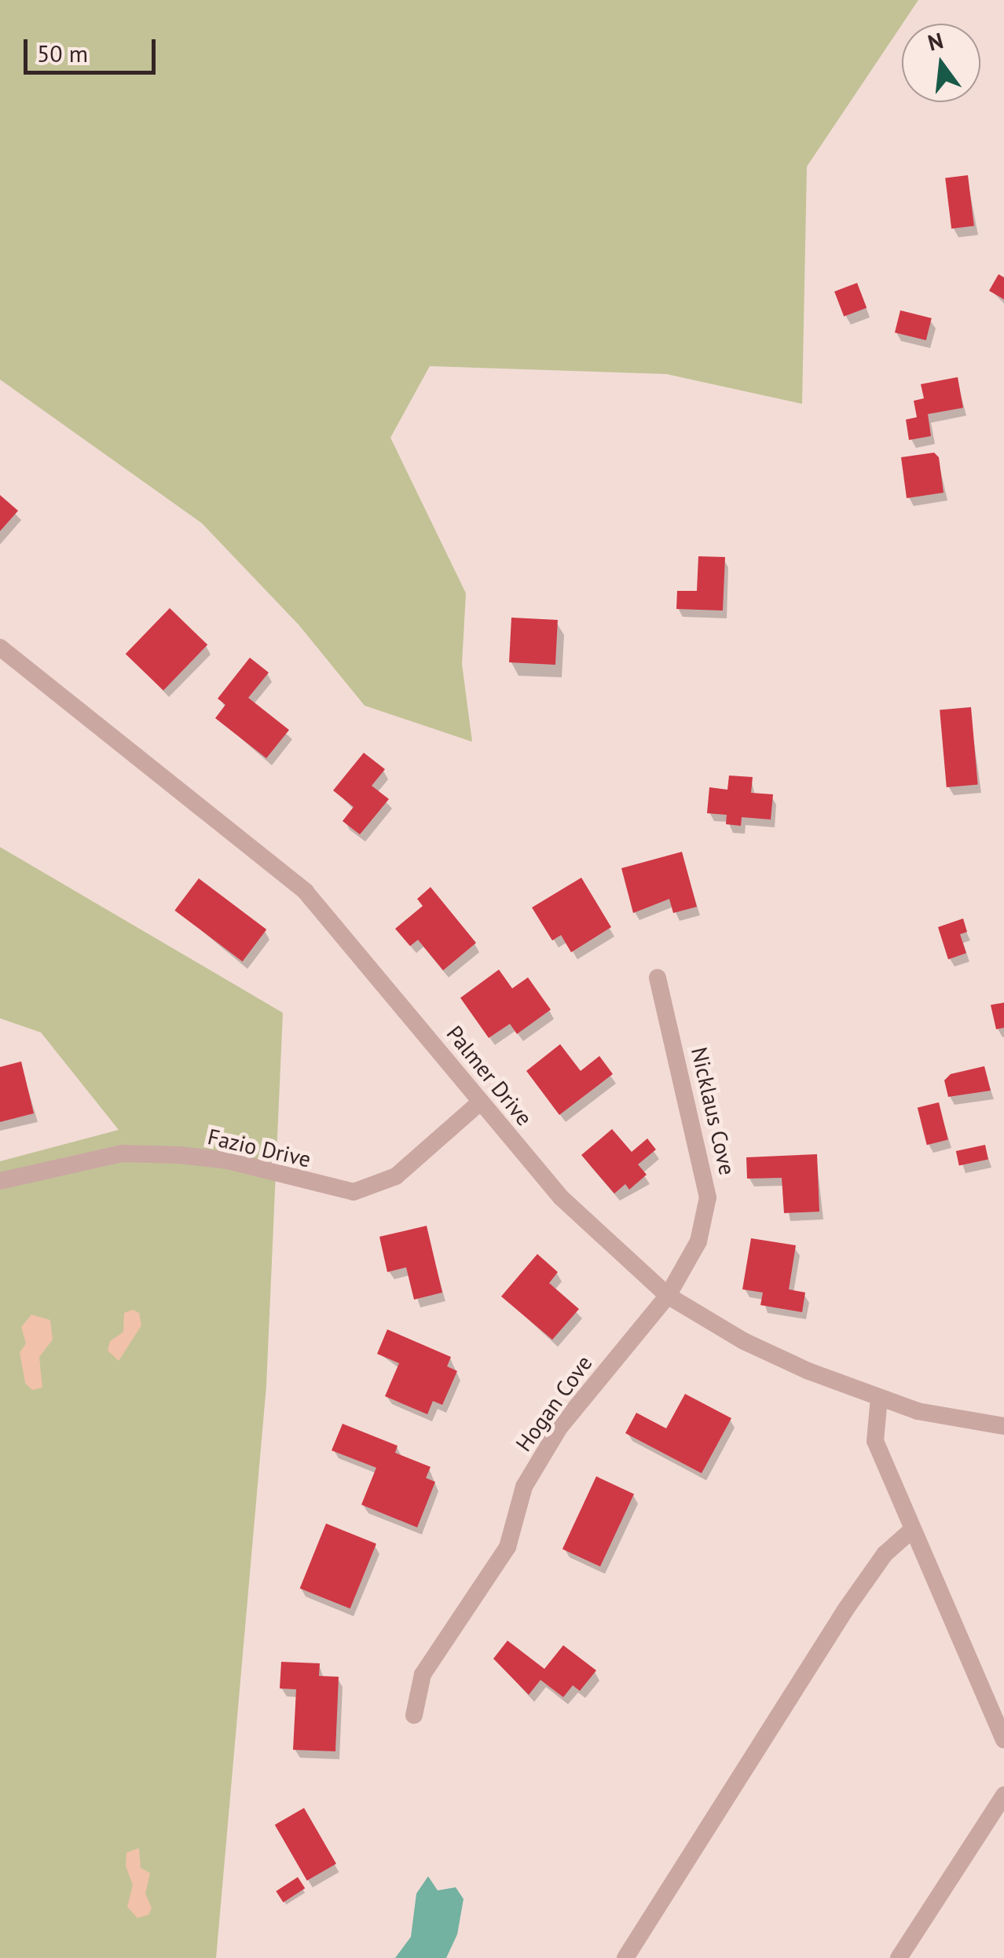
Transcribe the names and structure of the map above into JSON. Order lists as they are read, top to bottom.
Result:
{
  "streets": {
    "street": [
      "Palmer Drive",
      "Nicklaus Cove",
      "Fazio Drive",
      "Hogan Cove"
    ]
  },
  "crossings": [
    ["Palmer Drive", "Nicklaus Cove"],
    ["Palmer Drive", "Fazio Drive"],
    ["Palmer Drive", "Hogan Cove"],
    ["Nicklaus Cove", "Hogan Cove"]
  ],
  "scale_bar": "50 m",
  "north": "top"
}
